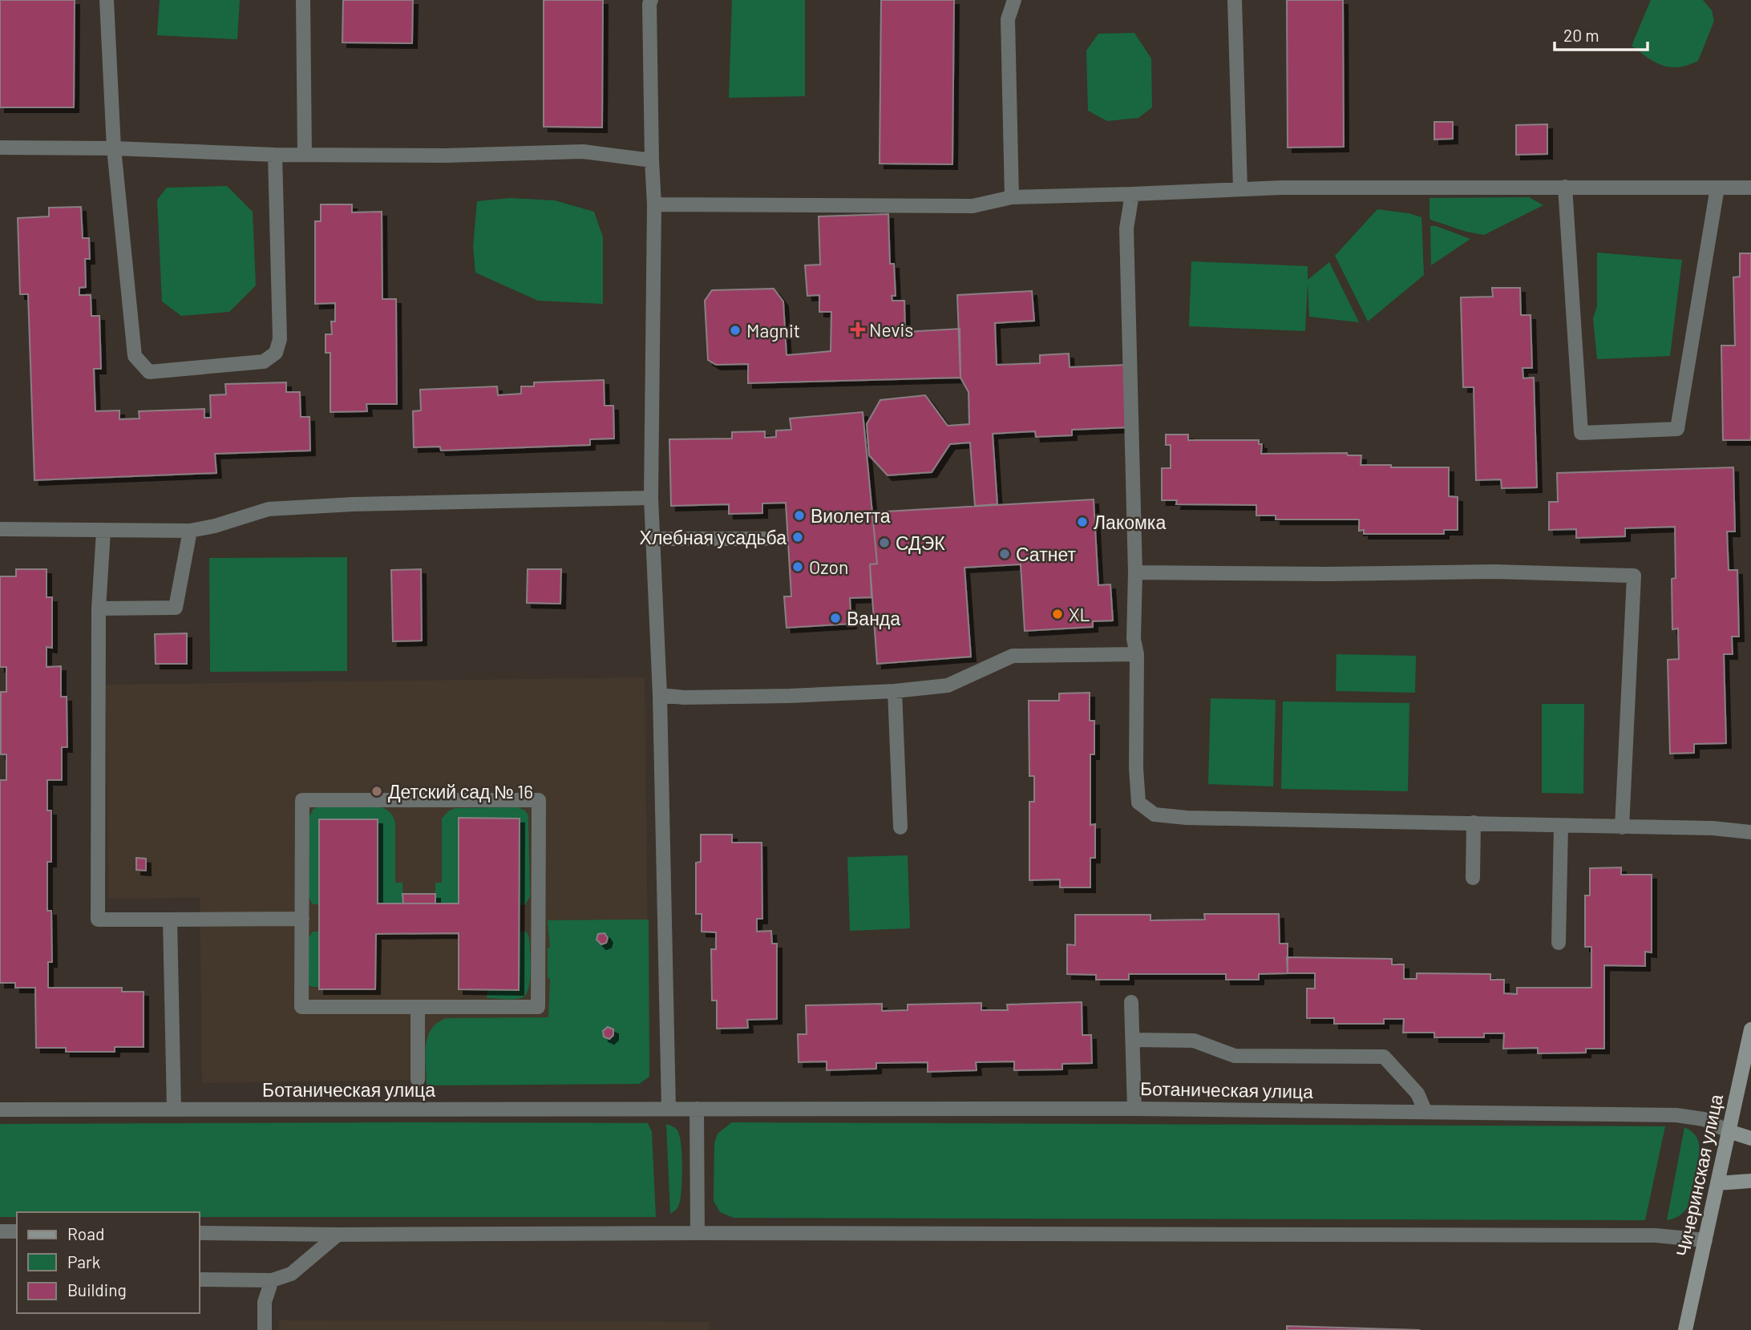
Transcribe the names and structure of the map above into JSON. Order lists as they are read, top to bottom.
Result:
{
  "streets": {
    "main road": ["Ботаническая улица", "Чичеринская улица"]
  },
  "crossings": [
    ["Ботаническая улица", "Чичеринская улица"]
  ],
  "places": {
    "health": ["Nevis"],
    "other": [
      "Magnit",
      "Виолетта",
      "Лакомка",
      "Хлебная усадьба",
      "СДЭК",
      "Сатнет",
      "Ozon",
      "XL",
      "Ванда",
      "Детский сад № 16"
    ]
  },
  "legend": ["Road", "Park", "Building"],
  "scale_bar": "20 m"
}
